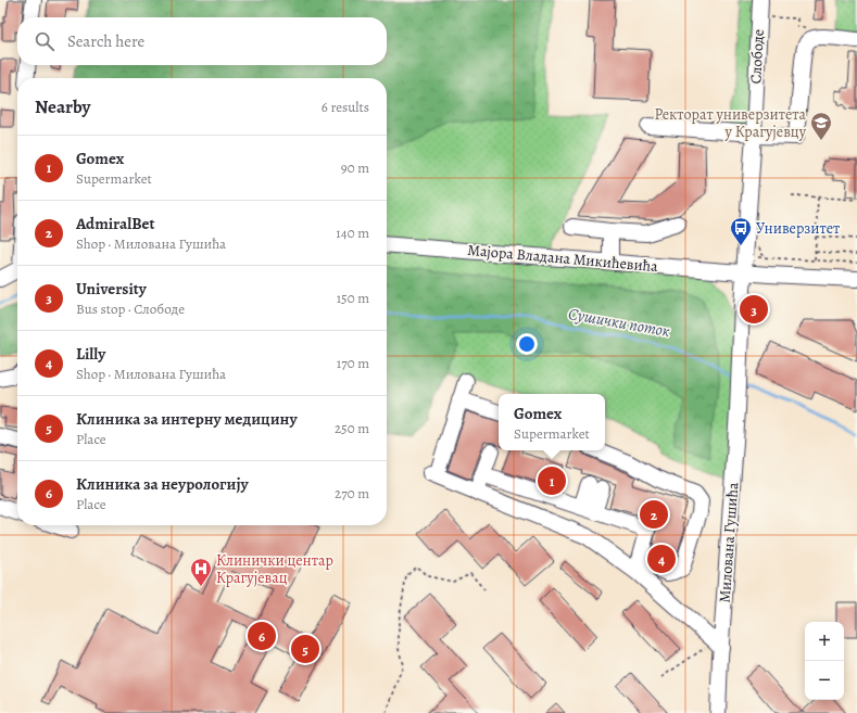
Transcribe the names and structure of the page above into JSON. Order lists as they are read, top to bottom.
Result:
{
  "streets": {
    "street": ["Слободе", "Мајора Владана Микићевића", "Милована Гушића"]
  },
  "crossings": [
    ["Слободе", "Мајора Владана Микићевића"],
    ["Слободе", "Милована Гушића"]
  ],
  "water": ["Сушички поток"],
  "places": {
    "school or university": ["Ректорат универзитета у Крагујевцу"],
    "bus stop": ["Универзитет"],
    "hospital": ["Клинички центар Крагујевац"]
  },
  "page": {
    "search": "Search here",
    "heading": ["Nearby", "6 results"],
    "list": [
      {
        "mark": "1",
        "name": "Gomex",
        "note": "Supermarket",
        "value": "90 m"
      },
      {
        "mark": "2",
        "name": "AdmiralBet",
        "note": "Shop · Милована Гушића",
        "value": "140 m"
      },
      {
        "mark": "3",
        "name": "University",
        "note": "Bus stop · Слободе",
        "value": "150 m"
      },
      {
        "mark": "4",
        "name": "Lilly",
        "note": "Shop · Милована Гушића",
        "value": "170 m"
      },
      {
        "mark": "5",
        "name": "Клиника за интерну медицину",
        "note": "Place",
        "value": "250 m"
      },
      {
        "mark": "6",
        "name": "Клиника за неурологију",
        "note": "Place",
        "value": "270 m"
      }
    ],
    "pins": [
      "3",
      "1",
      "2",
      "4",
      "6",
      "5"
    ],
    "popup": ["Gomex", "Supermarket"],
    "map_buttons": ["+", "−"]
  }
}
